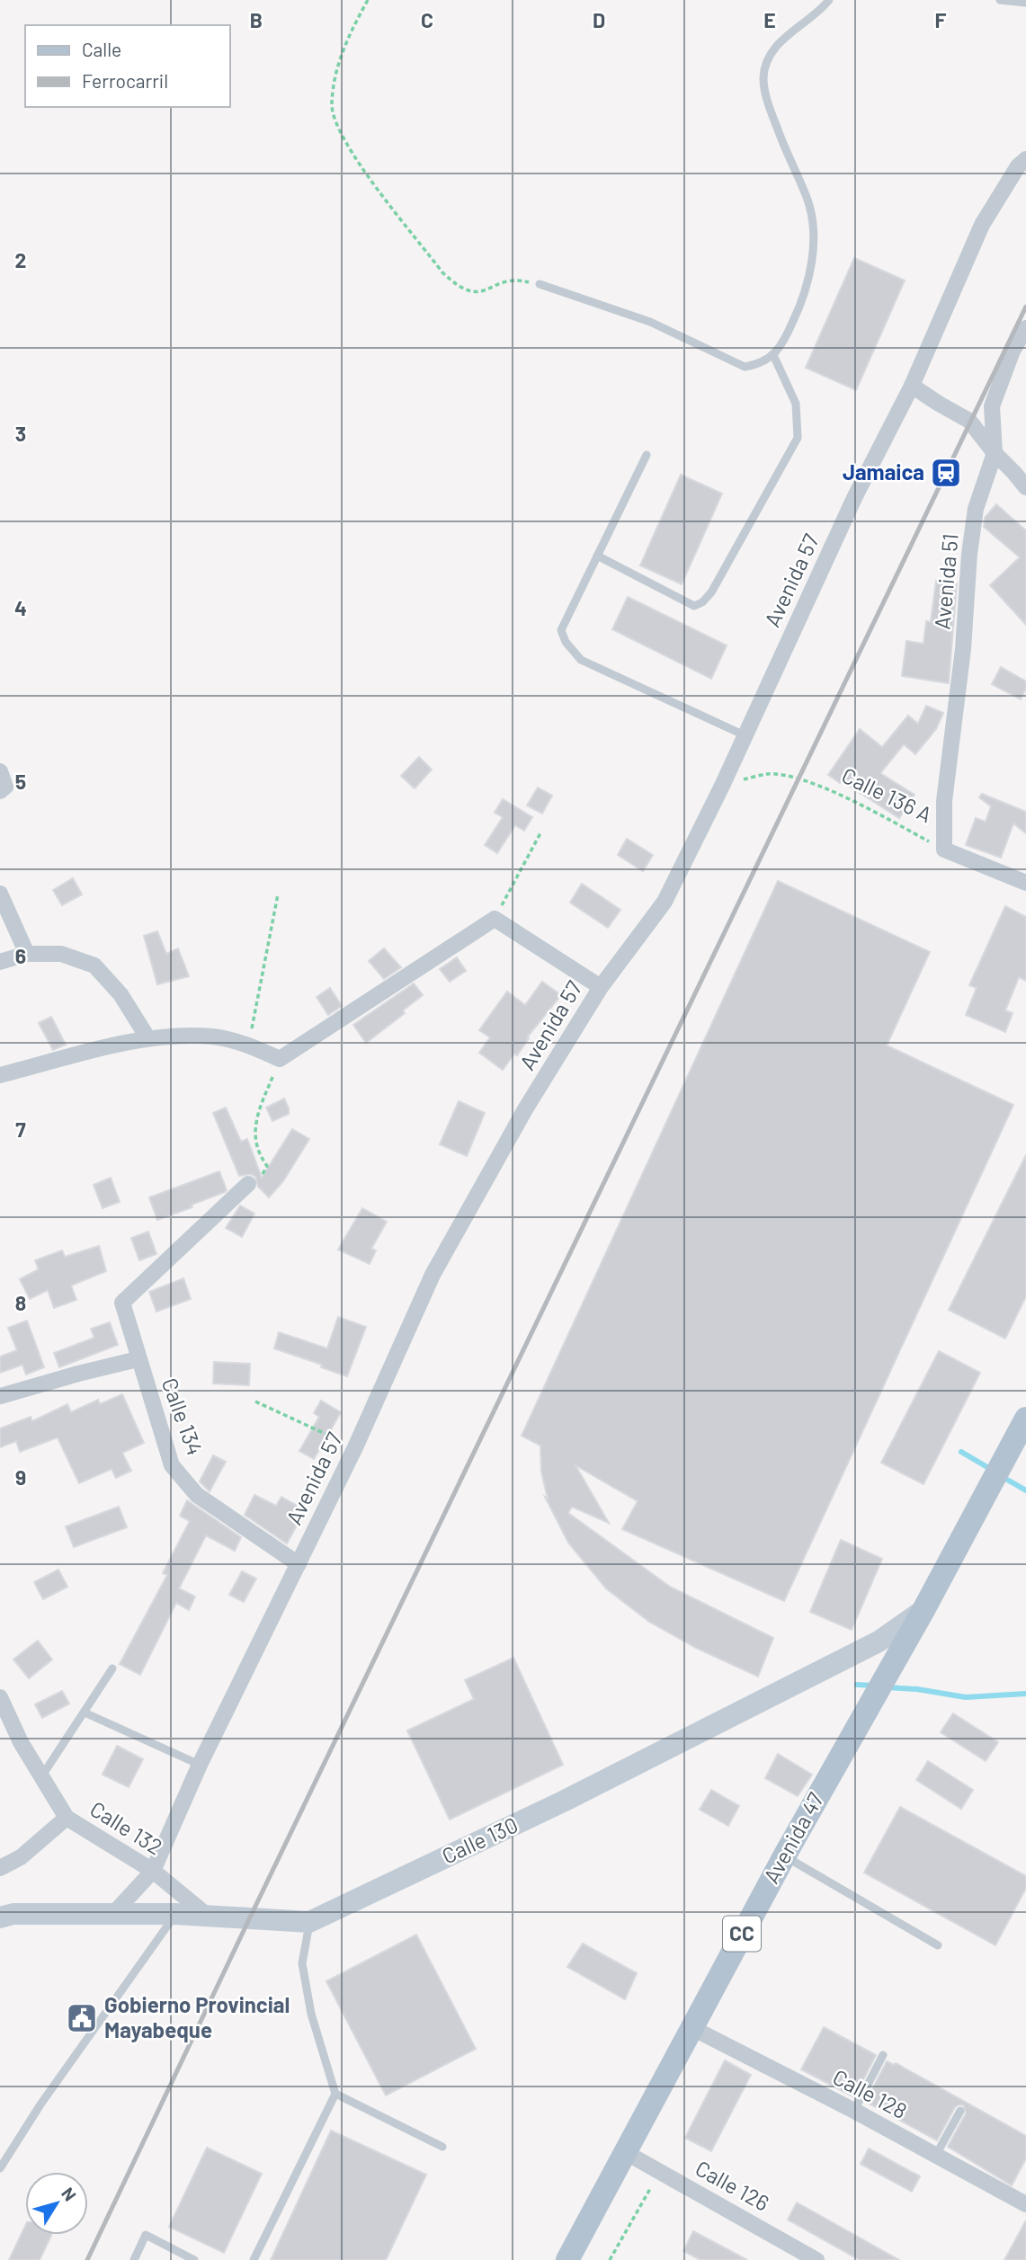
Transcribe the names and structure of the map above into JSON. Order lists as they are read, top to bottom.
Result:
{
  "streets": {
    "main road": ["Avenida 47", "Calle 130", "CC"],
    "street": [
      "Avenida 57",
      "Avenida 51",
      "Calle 136 A",
      "Calle 134",
      "Calle 132",
      "Calle 128",
      "Calle 126"
    ]
  },
  "crossings": [
    ["Avenida 57", "Calle 136 A"],
    ["Avenida 57", "Calle 134"],
    ["Avenida 57", "Calle 132"],
    ["Avenida 57", "Calle 130"],
    ["Avenida 51", "Calle 136 A"],
    ["Calle 132", "Calle 130"],
    ["Avenida 47", "Calle 130"],
    ["Avenida 47", "Calle 128"],
    ["Avenida 47", "Calle 126"]
  ],
  "places": {
    "station": ["Jamaica"],
    "public building": ["Gobierno Provincial Mayabeque"]
  },
  "legend": ["Calle", "Ferrocarril"],
  "north": "top right",
  "grid": {
    "columns": [
      "B",
      "C",
      "D",
      "E",
      "F"
    ],
    "rows": [
      "2",
      "3",
      "4",
      "5",
      "6",
      "7",
      "8",
      "9"
    ]
  }
}
